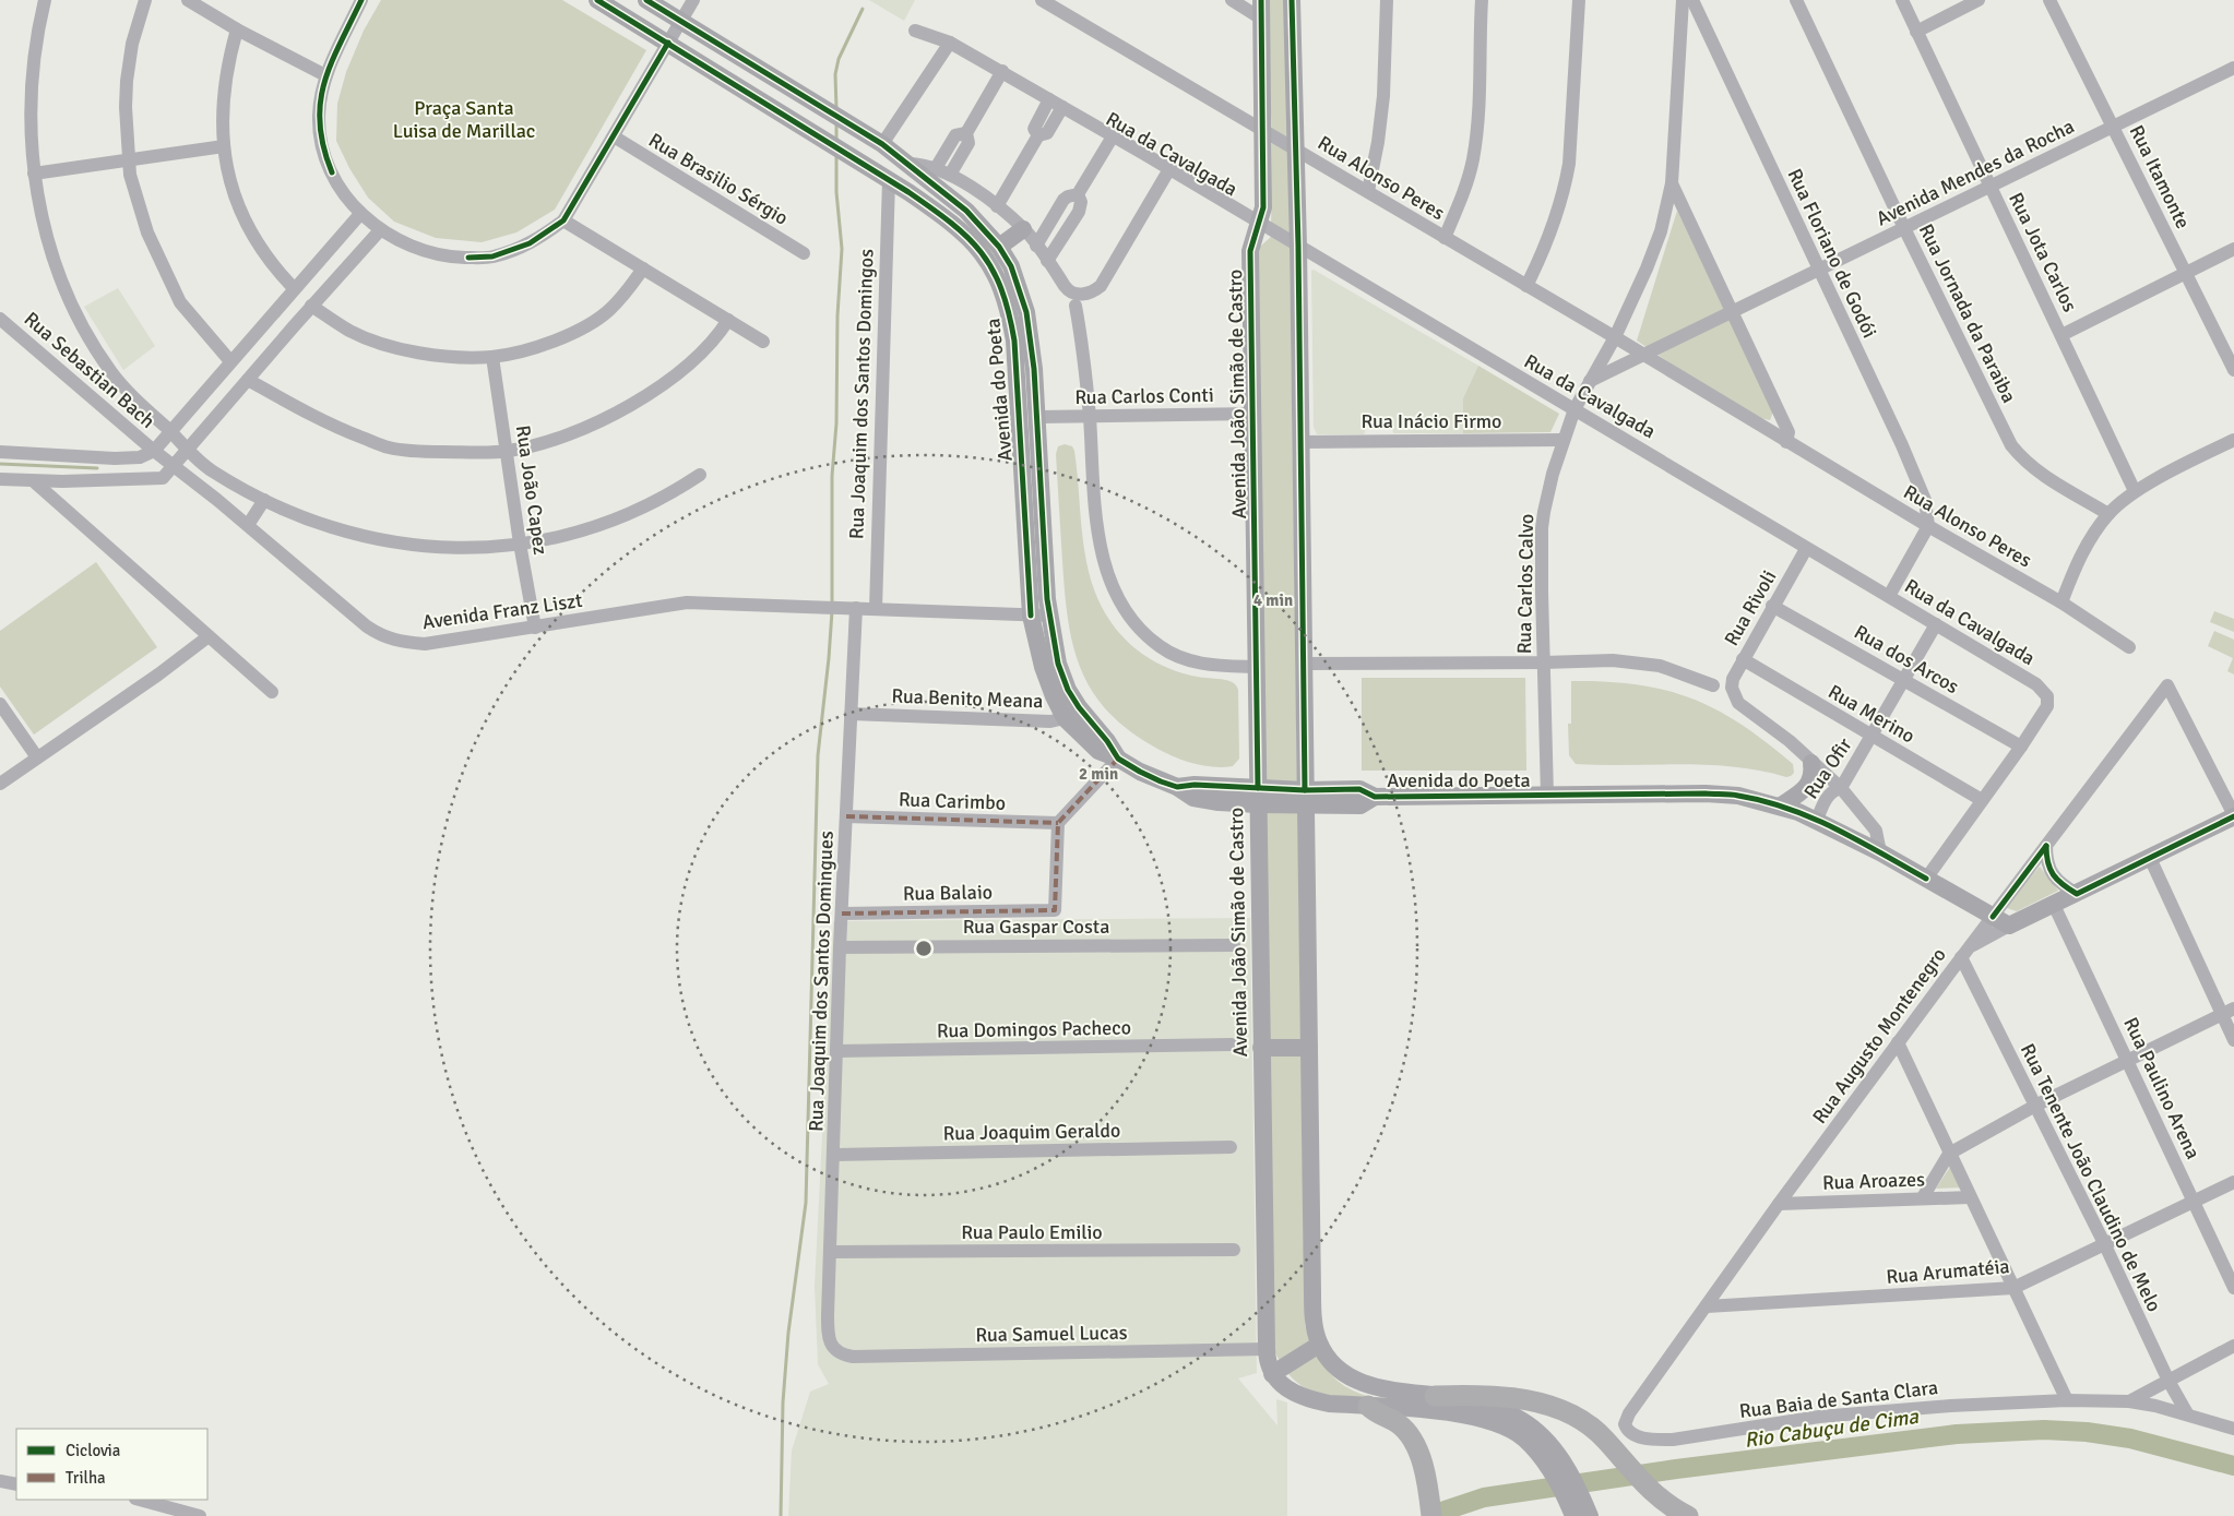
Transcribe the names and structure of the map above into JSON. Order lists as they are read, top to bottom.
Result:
{
  "streets": {
    "main road": ["Avenida do Poeta", "Avenida João Simão de Castro"],
    "street": [
      "Rua da Cavalgada",
      "Avenida Mendes da Rocha",
      "Rua Itamonte",
      "Rua Alonso Peres",
      "Rua Brasilio Sérgio",
      "Rua Jota Carlos",
      "Rua Floriano de Godói",
      "Rua Jornada da Paraiba",
      "Rua Sebastian Bach",
      "Rua Joaquim dos Santos Domingos",
      "Rua Carlos Conti",
      "Rua Inácio Firmo",
      "Rua João Capez",
      "Rua Carlos Calvo",
      "Rua Rivoli",
      "Avenida Franz Liszt",
      "Rua dos Arcos",
      "Rua Benito Meana",
      "Rua Merino",
      "Rua Ofir",
      "Rua Carimbo",
      "Rua Balaio",
      "Rua Gaspar Costa",
      "Rua Joaquim dos Santos Domingues",
      "Rua Domingos Pacheco",
      "Rua Augusto Montenegro",
      "Rua Paulino Arena",
      "Rua Joaquim Geraldo",
      "Rua Tenente João Claudino de Melo",
      "Rua Aroazes",
      "Rua Paulo Emilio",
      "Rua Arumatéia",
      "Rua Samuel Lucas",
      "Rua Baia de Santa Clara"
    ]
  },
  "crossings": [
    ["Rua da Cavalgada", "Avenida do Poeta"],
    ["Rua da Cavalgada", "Avenida João Simão de Castro"],
    ["Rua da Cavalgada", "Rua Carlos Calvo"],
    ["Rua da Cavalgada", "Rua Rivoli"],
    ["Rua da Cavalgada", "Rua dos Arcos"],
    ["Rua da Cavalgada", "Rua Merino"],
    ["Rua da Cavalgada", "Rua Ofir"],
    ["Avenida Mendes da Rocha", "Rua Itamonte"],
    ["Avenida Mendes da Rocha", "Rua Alonso Peres"],
    ["Avenida Mendes da Rocha", "Rua Jota Carlos"],
    ["Avenida Mendes da Rocha", "Rua Floriano de Godói"],
    ["Avenida Mendes da Rocha", "Rua Jornada da Paraiba"],
    ["Rua Alonso Peres", "Rua Floriano de Godói"],
    ["Rua Alonso Peres", "Avenida João Simão de Castro"],
    ["Rua Alonso Peres", "Rua Carlos Calvo"],
    ["Rua Sebastian Bach", "Avenida Franz Liszt"],
    ["Avenida do Poeta", "Rua Joaquim dos Santos Domingos"],
    ["Avenida do Poeta", "Avenida João Simão de Castro"],
    ["Avenida do Poeta", "Rua Carlos Conti"],
    ["Avenida do Poeta", "Rua Carlos Calvo"],
    ["Avenida do Poeta", "Avenida Franz Liszt"],
    ["Avenida do Poeta", "Rua Benito Meana"],
    ["Avenida do Poeta", "Rua Ofir"],
    ["Avenida do Poeta", "Rua Augusto Montenegro"],
    ["Rua Joaquim dos Santos Domingos", "Avenida Franz Liszt"],
    ["Avenida João Simão de Castro", "Rua Carlos Conti"],
    ["Avenida João Simão de Castro", "Rua Samuel Lucas"],
    ["Rua Inácio Firmo", "Rua Carlos Calvo"],
    ["Rua João Capez", "Avenida Franz Liszt"],
    ["Rua Rivoli", "Rua dos Arcos"],
    ["Rua Rivoli", "Rua Merino"],
    ["Avenida Franz Liszt", "Rua Joaquim dos Santos Domingues"],
    ["Rua dos Arcos", "Rua Ofir"],
    ["Rua Benito Meana", "Rua Joaquim dos Santos Domingues"],
    ["Rua Merino", "Rua Ofir"],
    ["Rua Carimbo", "Rua Balaio"],
    ["Rua Carimbo", "Rua Joaquim dos Santos Domingues"],
    ["Rua Balaio", "Rua Joaquim dos Santos Domingues"],
    ["Rua Gaspar Costa", "Rua Joaquim dos Santos Domingues"],
    ["Rua Joaquim dos Santos Domingues", "Rua Domingos Pacheco"],
    ["Rua Joaquim dos Santos Domingues", "Rua Joaquim Geraldo"],
    ["Rua Joaquim dos Santos Domingues", "Rua Paulo Emilio"],
    ["Rua Joaquim dos Santos Domingues", "Rua Samuel Lucas"],
    ["Rua Augusto Montenegro", "Rua Tenente João Claudino de Melo"],
    ["Rua Augusto Montenegro", "Rua Aroazes"],
    ["Rua Augusto Montenegro", "Rua Arumatéia"],
    ["Rua Augusto Montenegro", "Rua Baia de Santa Clara"],
    ["Rua Paulino Arena", "Rua Arumatéia"],
    ["Rua Tenente João Claudino de Melo", "Rua Arumatéia"],
    ["Rua Tenente João Claudino de Melo", "Rua Baia de Santa Clara"]
  ],
  "water": ["Rio Cabuçu de Cima"],
  "parks": ["Praça Santa Luisa de Marillac"],
  "legend": ["Ciclovia", "Trilha"],
  "rings": ["4 min", "2 min"]
}
